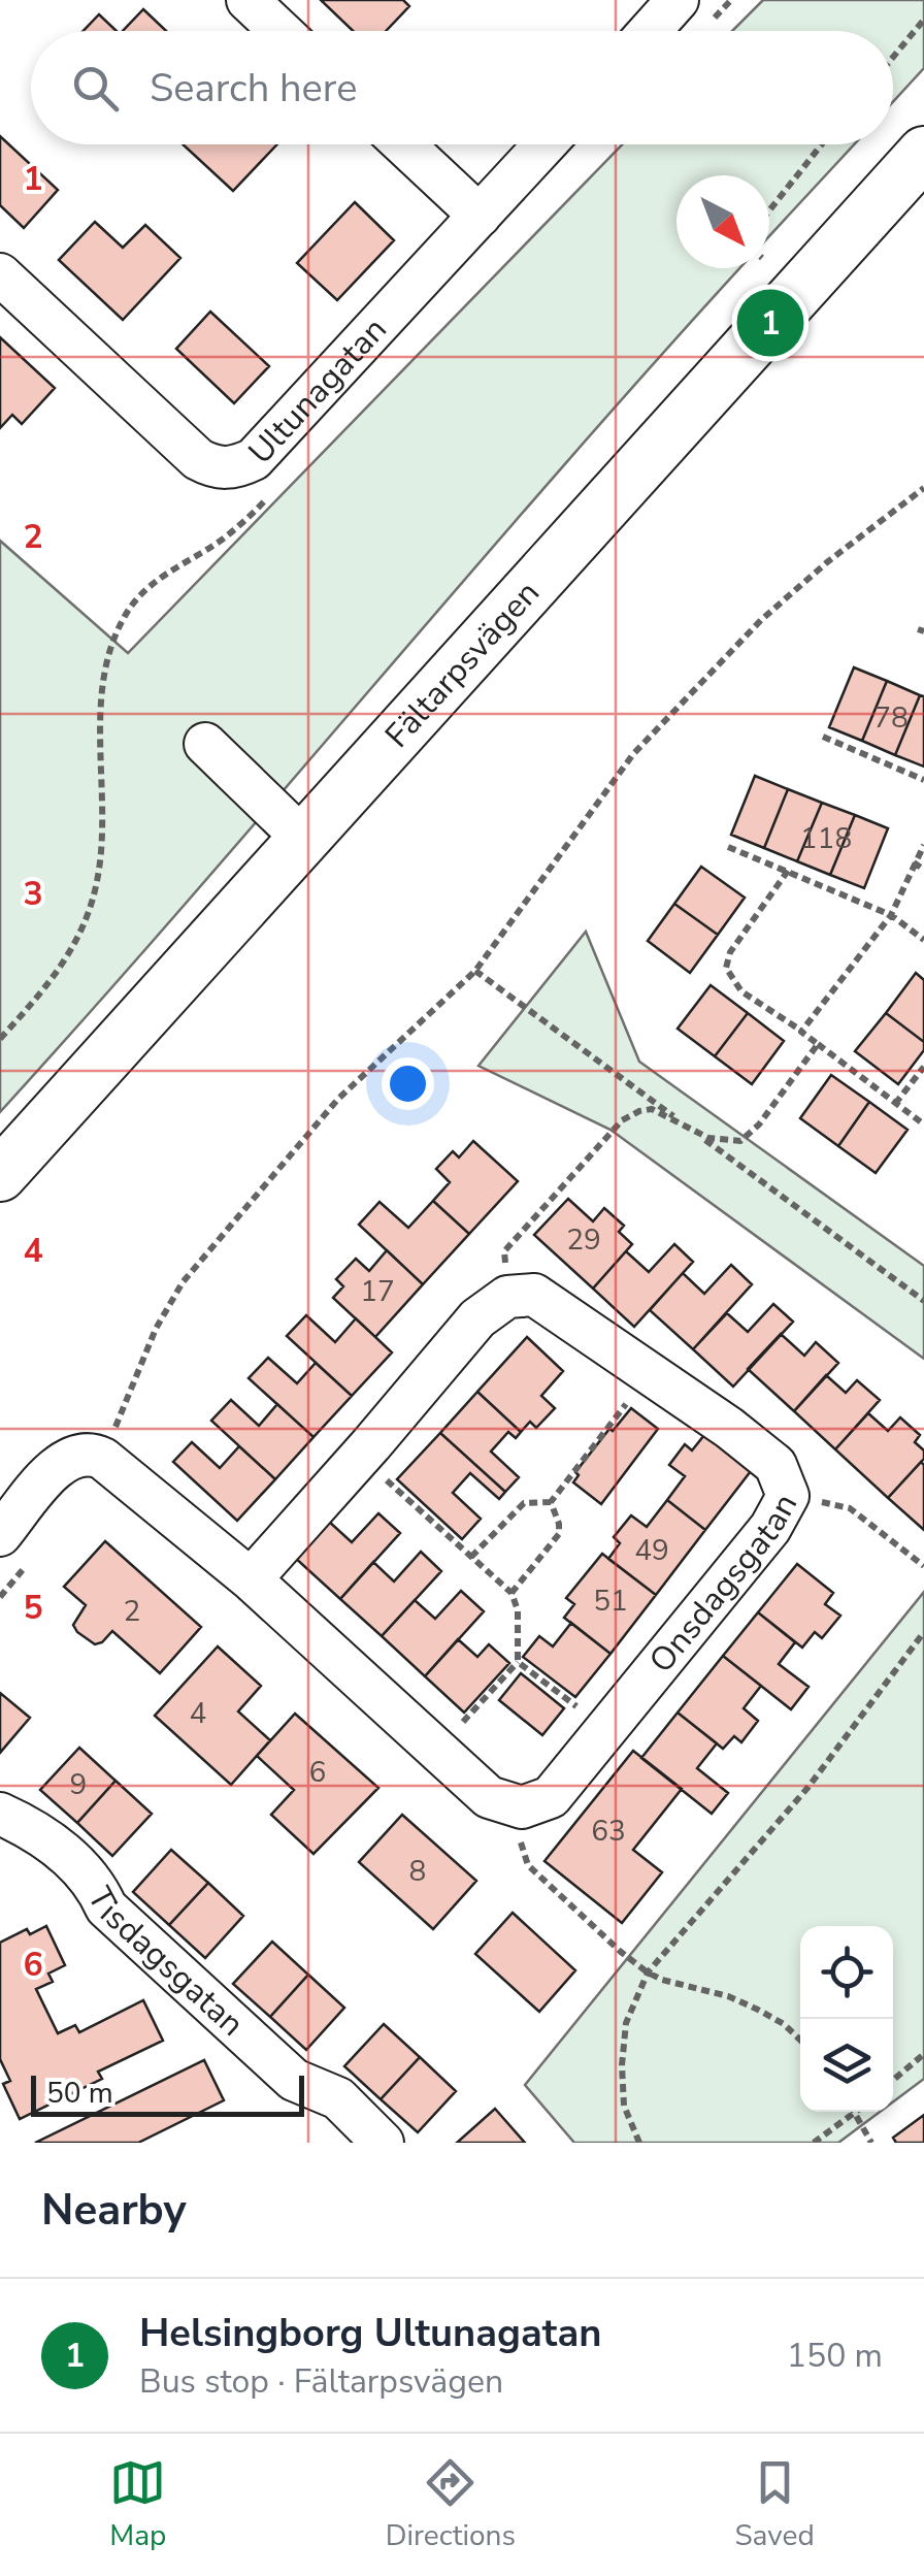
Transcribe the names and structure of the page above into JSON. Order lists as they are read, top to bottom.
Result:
{
  "streets": {
    "main road": ["Fältarpsvägen"],
    "street": ["Ultunagatan", "Onsdagsgatan", "Tisdagsgatan"]
  },
  "house_numbers": [
    "78",
    "118",
    "29",
    "17",
    "49",
    "51",
    "2",
    "4",
    "6",
    "9",
    "63",
    "8"
  ],
  "scale_bar": "50 m",
  "north": "bottom right",
  "page": {
    "search": "Search here",
    "pins": "1",
    "scale": "50 m",
    "heading": "Nearby",
    "list": [
      {
        "mark": "1",
        "name": "Helsingborg Ultunagatan",
        "note": "Bus stop · Fältarpsvägen",
        "value": "150 m"
      }
    ],
    "nav": ["Map", "Directions", "Saved"]
  },
  "grid": {
    "rows": [
      "1",
      "2",
      "3",
      "4",
      "5",
      "6"
    ]
  }
}
